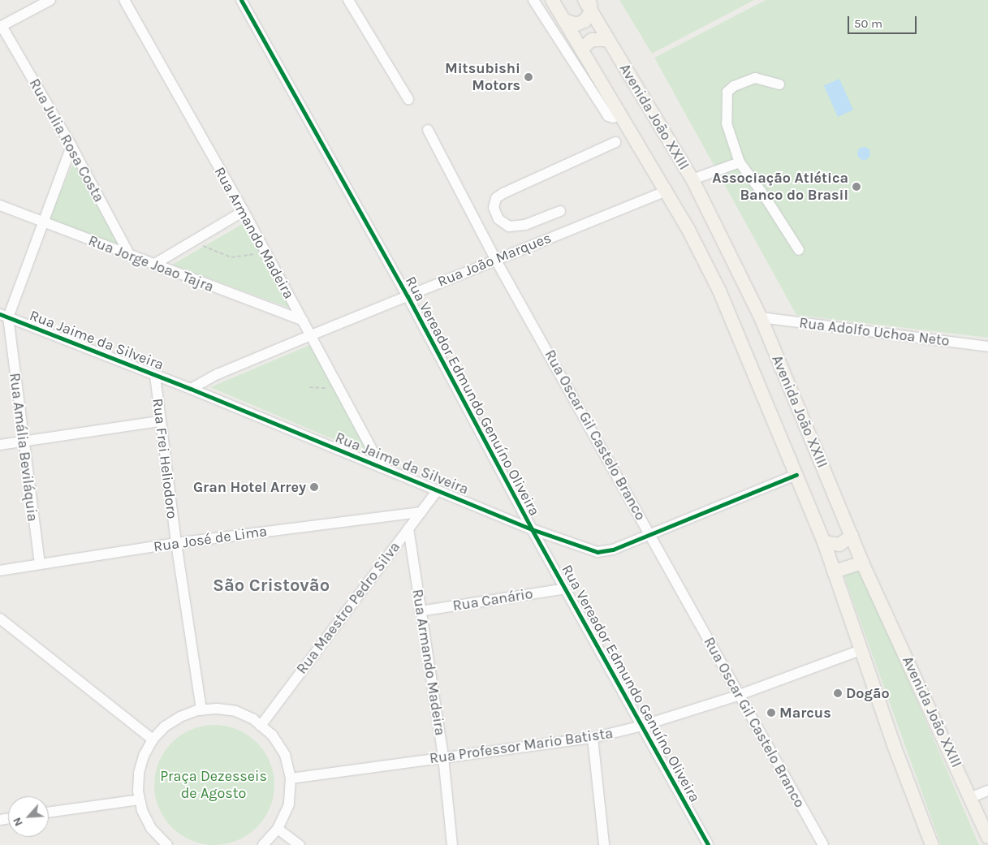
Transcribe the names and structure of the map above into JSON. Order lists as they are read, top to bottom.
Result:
{
  "streets": {
    "main road": ["Avenida João XXIII"],
    "street": [
      "Rua Julia Rosa Costa",
      "Rua Armando Madeira",
      "Rua João Marques",
      "Rua Jorge Joao Tajra",
      "Rua Adolfo Uchoa Neto",
      "Rua Jaime da Silveira",
      "Rua Vereador Edmundo Genuíno Oliveira",
      "Rua Oscar Gil Castelo Branco",
      "Rua Amália Beviláquia",
      "Rua Frei Heliodoro",
      "Rua José de Lima",
      "Rua Canário",
      "Rua Maestro Pedro Silva",
      "Rua Professor Mario Batista"
    ]
  },
  "crossings": [
    ["Avenida João XXIII", "Rua João Marques"],
    ["Avenida João XXIII", "Rua Adolfo Uchoa Neto"],
    ["Avenida João XXIII", "Rua Jaime da Silveira"],
    ["Avenida João XXIII", "Rua Professor Mario Batista"],
    ["Rua Julia Rosa Costa", "Rua Jorge Joao Tajra"],
    ["Rua Julia Rosa Costa", "Rua Amália Beviláquia"],
    ["Rua Armando Madeira", "Rua João Marques"],
    ["Rua Armando Madeira", "Rua Jorge Joao Tajra"],
    ["Rua Armando Madeira", "Rua Jaime da Silveira"],
    ["Rua Armando Madeira", "Rua Canário"],
    ["Rua Armando Madeira", "Rua Maestro Pedro Silva"],
    ["Rua Armando Madeira", "Rua Professor Mario Batista"],
    ["Rua João Marques", "Rua Jaime da Silveira"],
    ["Rua João Marques", "Rua Vereador Edmundo Genuíno Oliveira"],
    ["Rua João Marques", "Rua Oscar Gil Castelo Branco"],
    ["Rua Jorge Joao Tajra", "Rua Amália Beviláquia"],
    ["Rua Jaime da Silveira", "Rua Vereador Edmundo Genuíno Oliveira"],
    ["Rua Jaime da Silveira", "Rua Oscar Gil Castelo Branco"],
    ["Rua Jaime da Silveira", "Rua Amália Beviláquia"],
    ["Rua Jaime da Silveira", "Rua Frei Heliodoro"],
    ["Rua Jaime da Silveira", "Rua Maestro Pedro Silva"],
    ["Rua Vereador Edmundo Genuíno Oliveira", "Rua Canário"],
    ["Rua Vereador Edmundo Genuíno Oliveira", "Rua Professor Mario Batista"],
    ["Rua Oscar Gil Castelo Branco", "Rua Professor Mario Batista"],
    ["Rua Amália Beviláquia", "Rua José de Lima"],
    ["Rua Frei Heliodoro", "Rua José de Lima"],
    ["Rua José de Lima", "Rua Maestro Pedro Silva"]
  ],
  "districts": ["São Cristovão"],
  "parks": ["Praça Dezesseis de Agosto"],
  "places": [
    "Mitsubishi Motors",
    "Associação Atlética Banco do Brasil",
    "Gran Hotel Arrey",
    "Dogão",
    "Marcus"
  ],
  "scale_bar": "50 m",
  "north": "bottom left"
}
